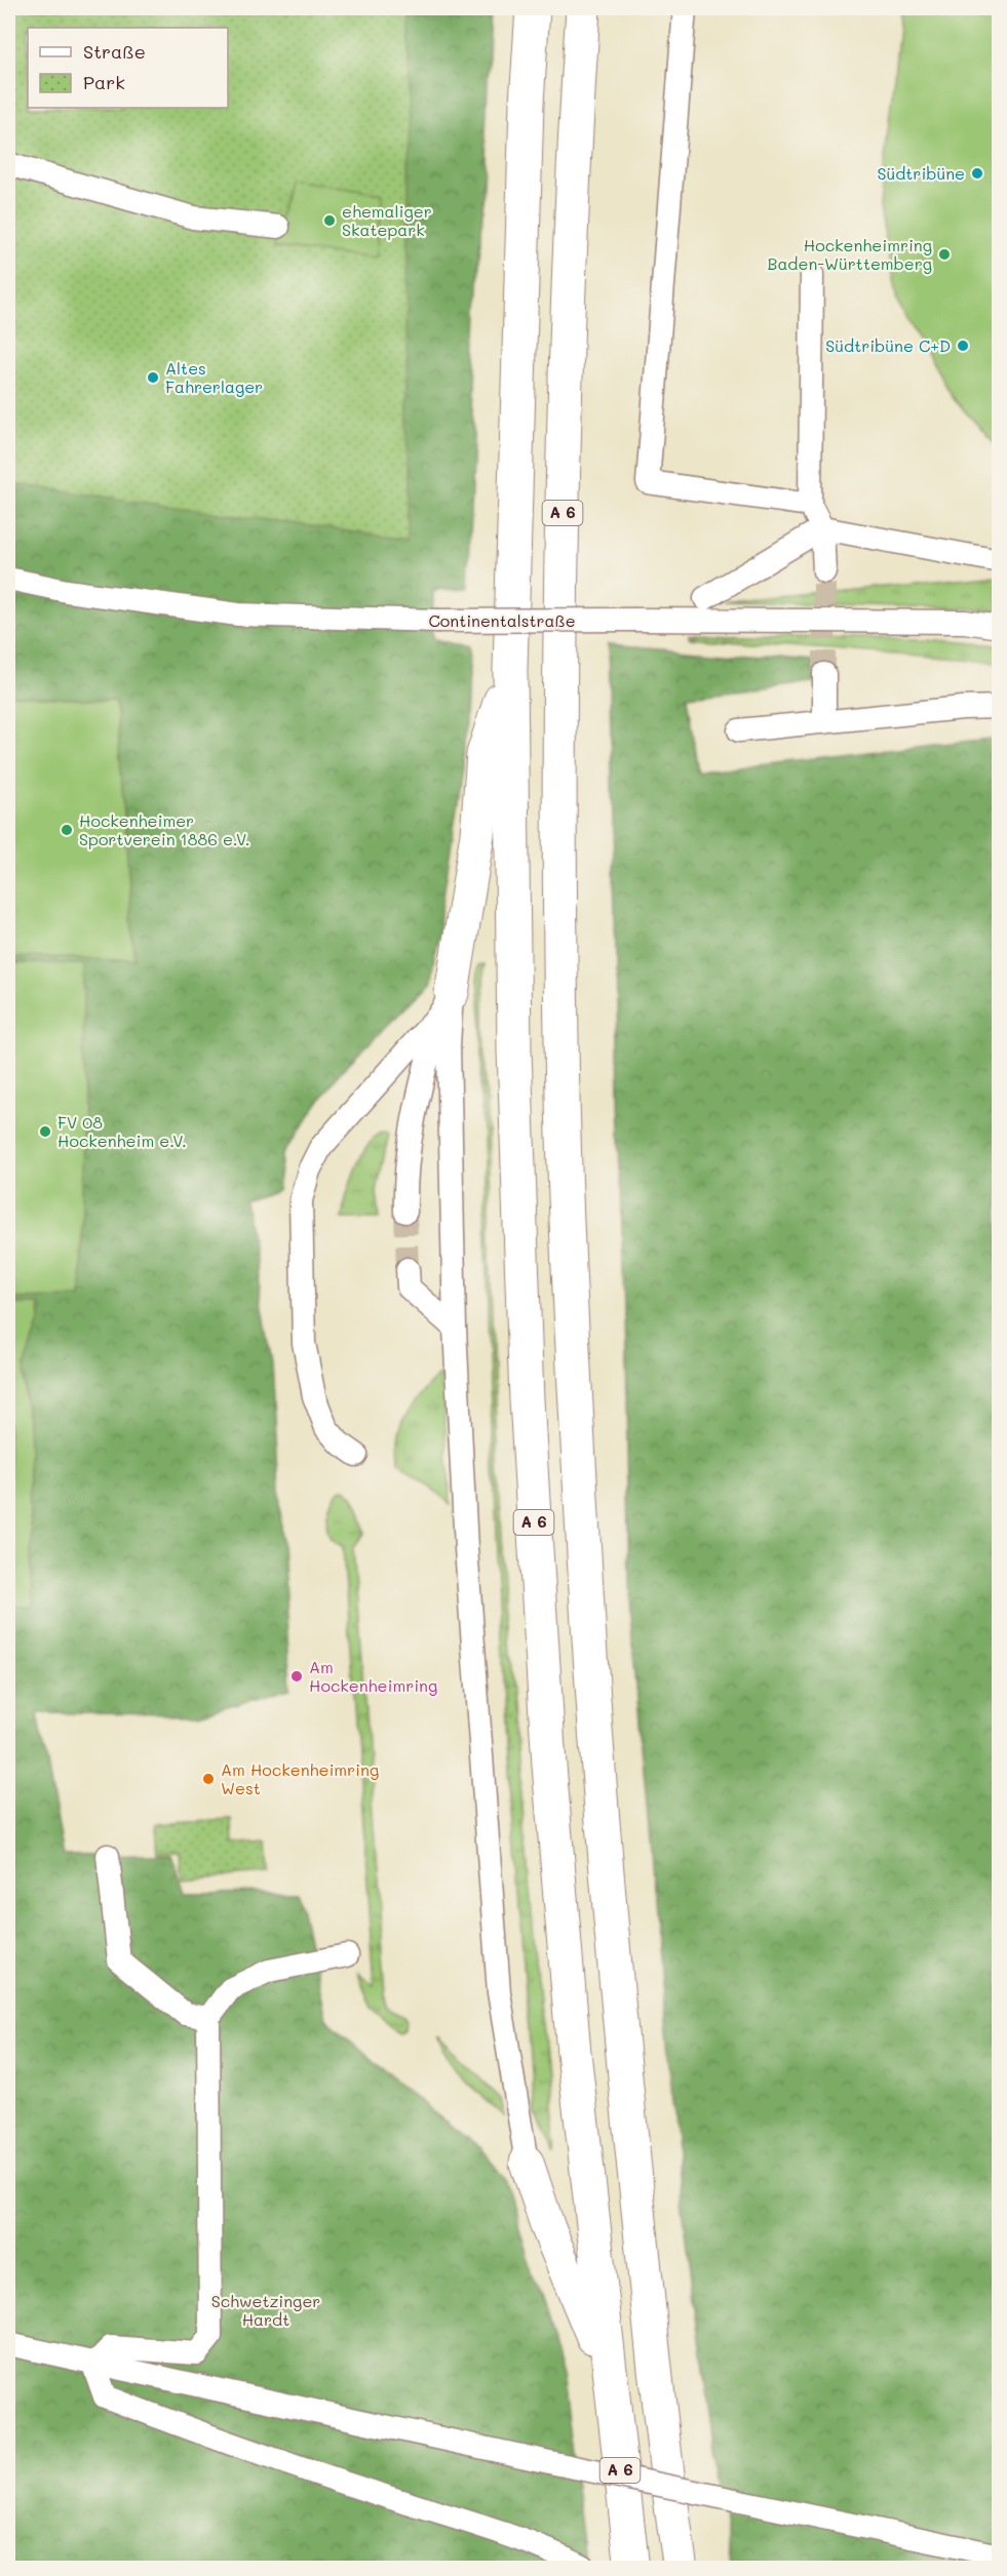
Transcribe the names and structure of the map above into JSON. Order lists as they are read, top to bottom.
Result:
{
  "streets": {
    "highway": ["A 6"],
    "street": ["Continentalstraße"]
  },
  "parks": ["Schwetzinger Hardt"],
  "places": [
    "Südtribüne",
    "ehemaliger Skatepark",
    "Hockenheimring Baden-Württemberg",
    "Südtribüne C+D",
    "Altes Fahrerlager",
    "Hockenheimer Sportverein 1886 e.V.",
    "FV 08 Hockenheim e.V.",
    "Am Hockenheimring",
    "Am Hockenheimring West"
  ],
  "legend": ["Straße", "Park"]
}
